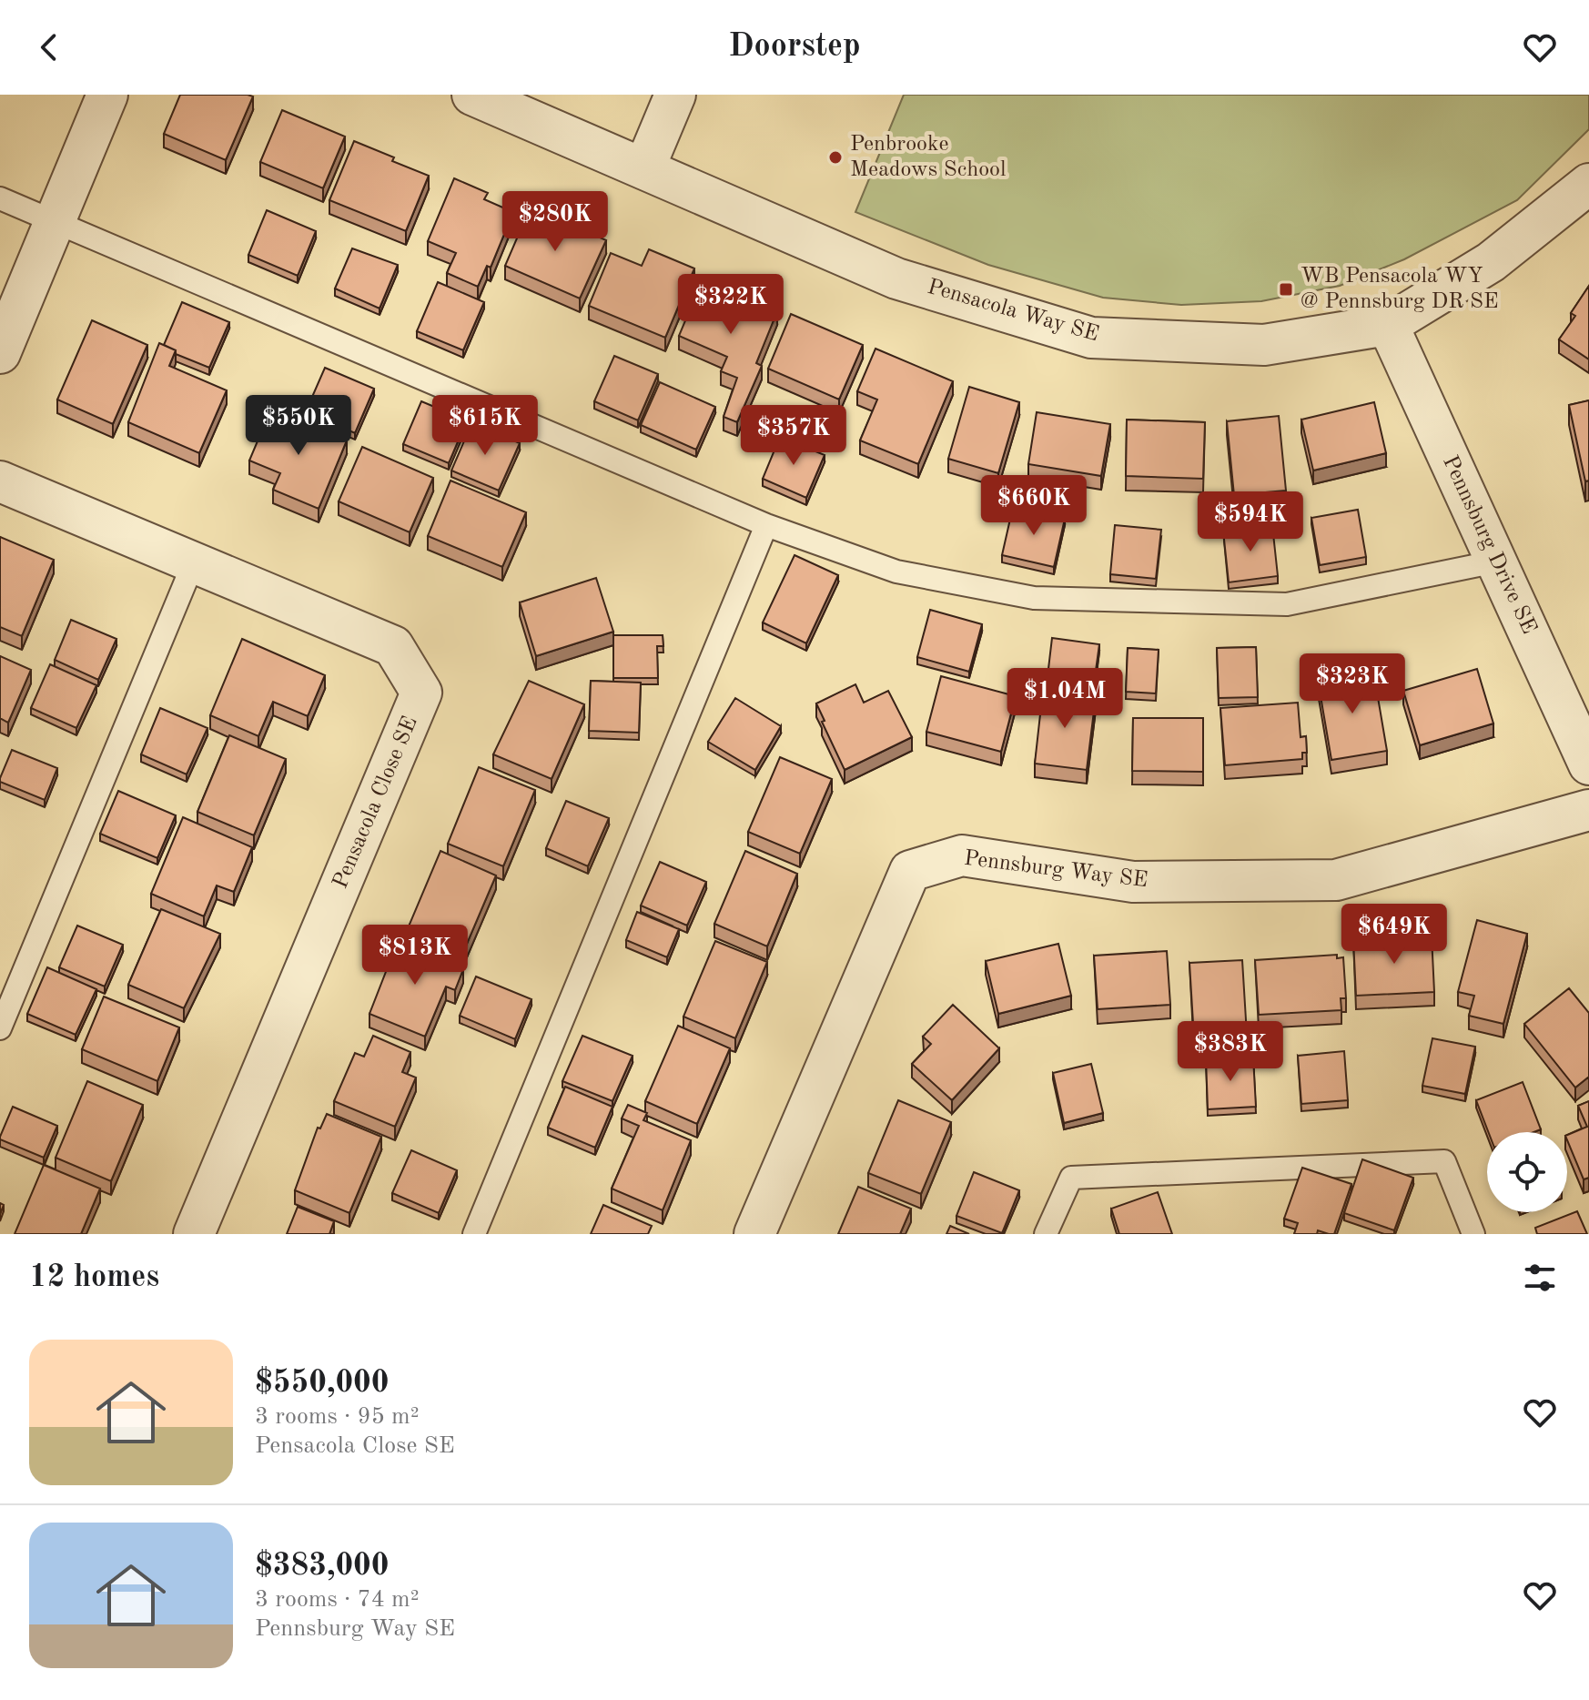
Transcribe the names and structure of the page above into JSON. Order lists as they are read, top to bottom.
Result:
{
  "streets": {
    "street": [
      "Pensacola Way SE",
      "Pennsburg Drive SE",
      "Pensacola Close SE",
      "Pennsburg Way SE"
    ]
  },
  "crossings": [
    ["Pensacola Way SE", "Pennsburg Drive SE"]
  ],
  "places": {
    "other": ["Penbrooke Meadows School"],
    "transit": ["WB Pensacola WY @ Pennsburg DR SE"]
  },
  "page": {
    "header": "Doorstep",
    "price": [
      "$280K",
      "$322K",
      "$550K",
      "$615K",
      "$357K",
      "$660K",
      "$594K",
      "$323K",
      "$1.04M",
      "$649K",
      "$813K",
      "$383K"
    ],
    "heading": "12 homes",
    "list": [
      {
        "name": "$550,000",
        "note": "3 rooms · 95 m² · Pensacola Close SE"
      },
      {
        "name": "$383,000",
        "note": "3 rooms · 74 m² · Pennsburg Way SE"
      }
    ]
  }
}
